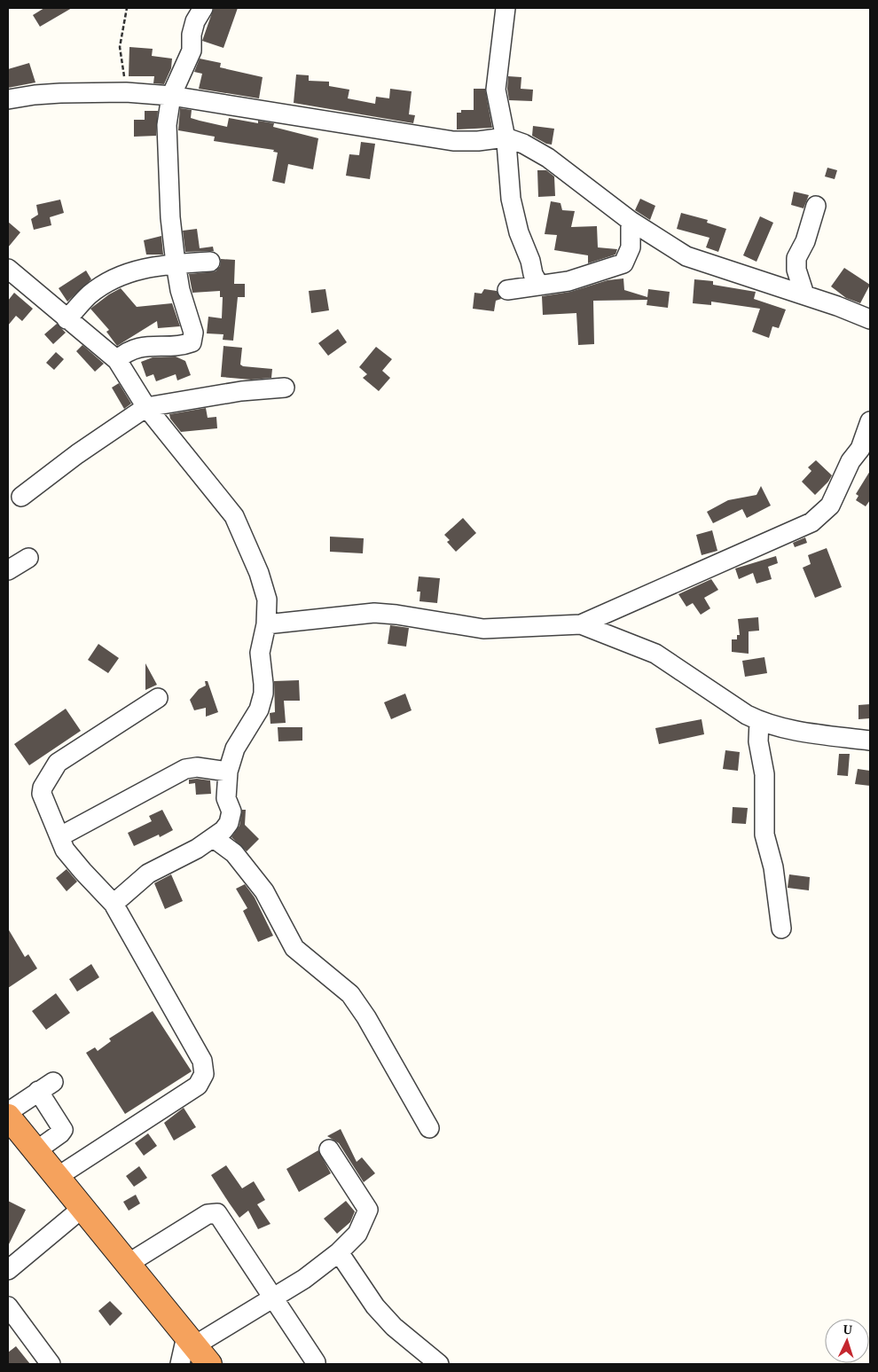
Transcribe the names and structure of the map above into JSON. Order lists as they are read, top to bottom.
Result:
{
  "north": "top"
}
